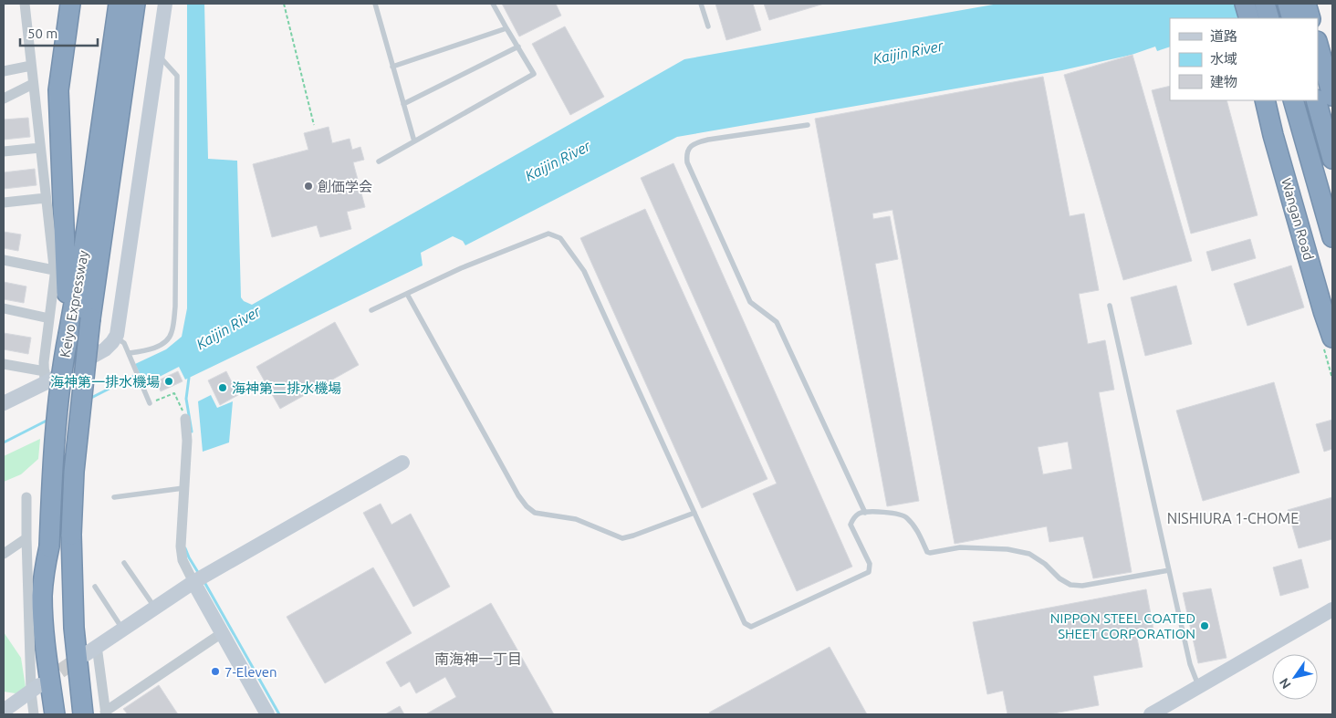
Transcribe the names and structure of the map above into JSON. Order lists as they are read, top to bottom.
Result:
{
  "streets": {
    "highway": ["Wangan Road", "Keiyo Expressway"]
  },
  "districts": ["NISHIURA 1-CHOME", "南海神一丁目"],
  "water": ["Kaijin River"],
  "places": [
    "創価学会",
    "海神第一排水機場",
    "海神第二排水機場",
    "NIPPON STEEL COATED SHEET CORPORATION",
    "7-Eleven"
  ],
  "legend": ["道路", "水域", "建物"],
  "scale_bar": "50 m",
  "north": "bottom left"
}
